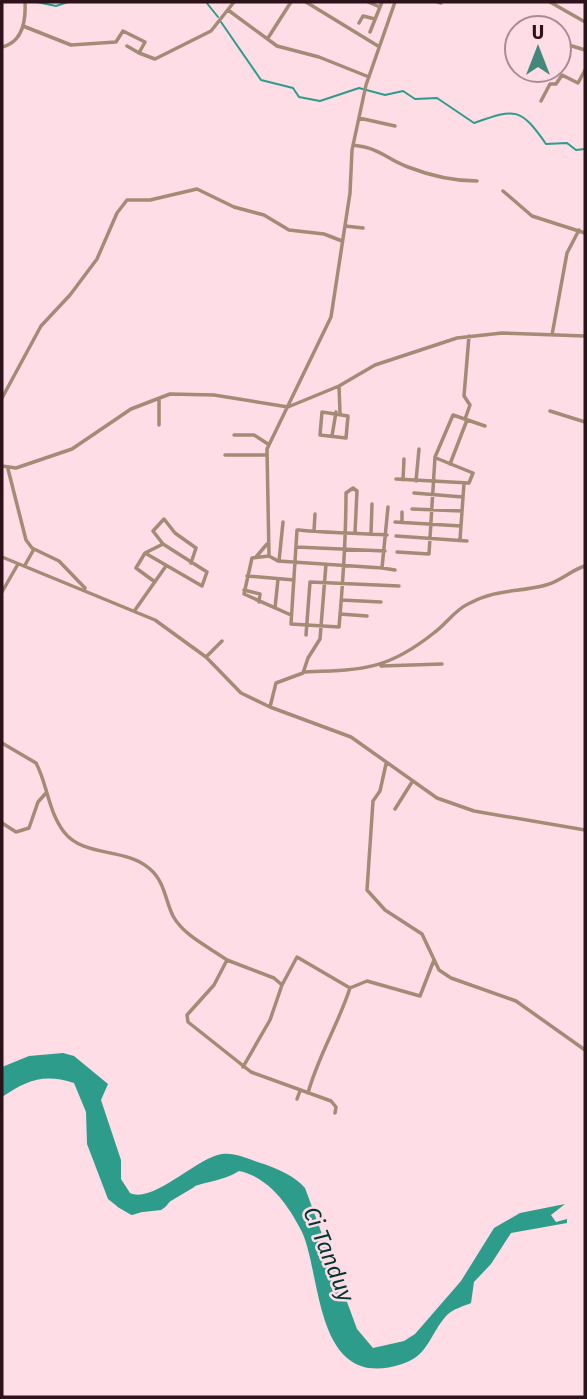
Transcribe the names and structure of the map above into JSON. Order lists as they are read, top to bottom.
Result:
{
  "water": ["Ci Tanduy"],
  "north": "top"
}
